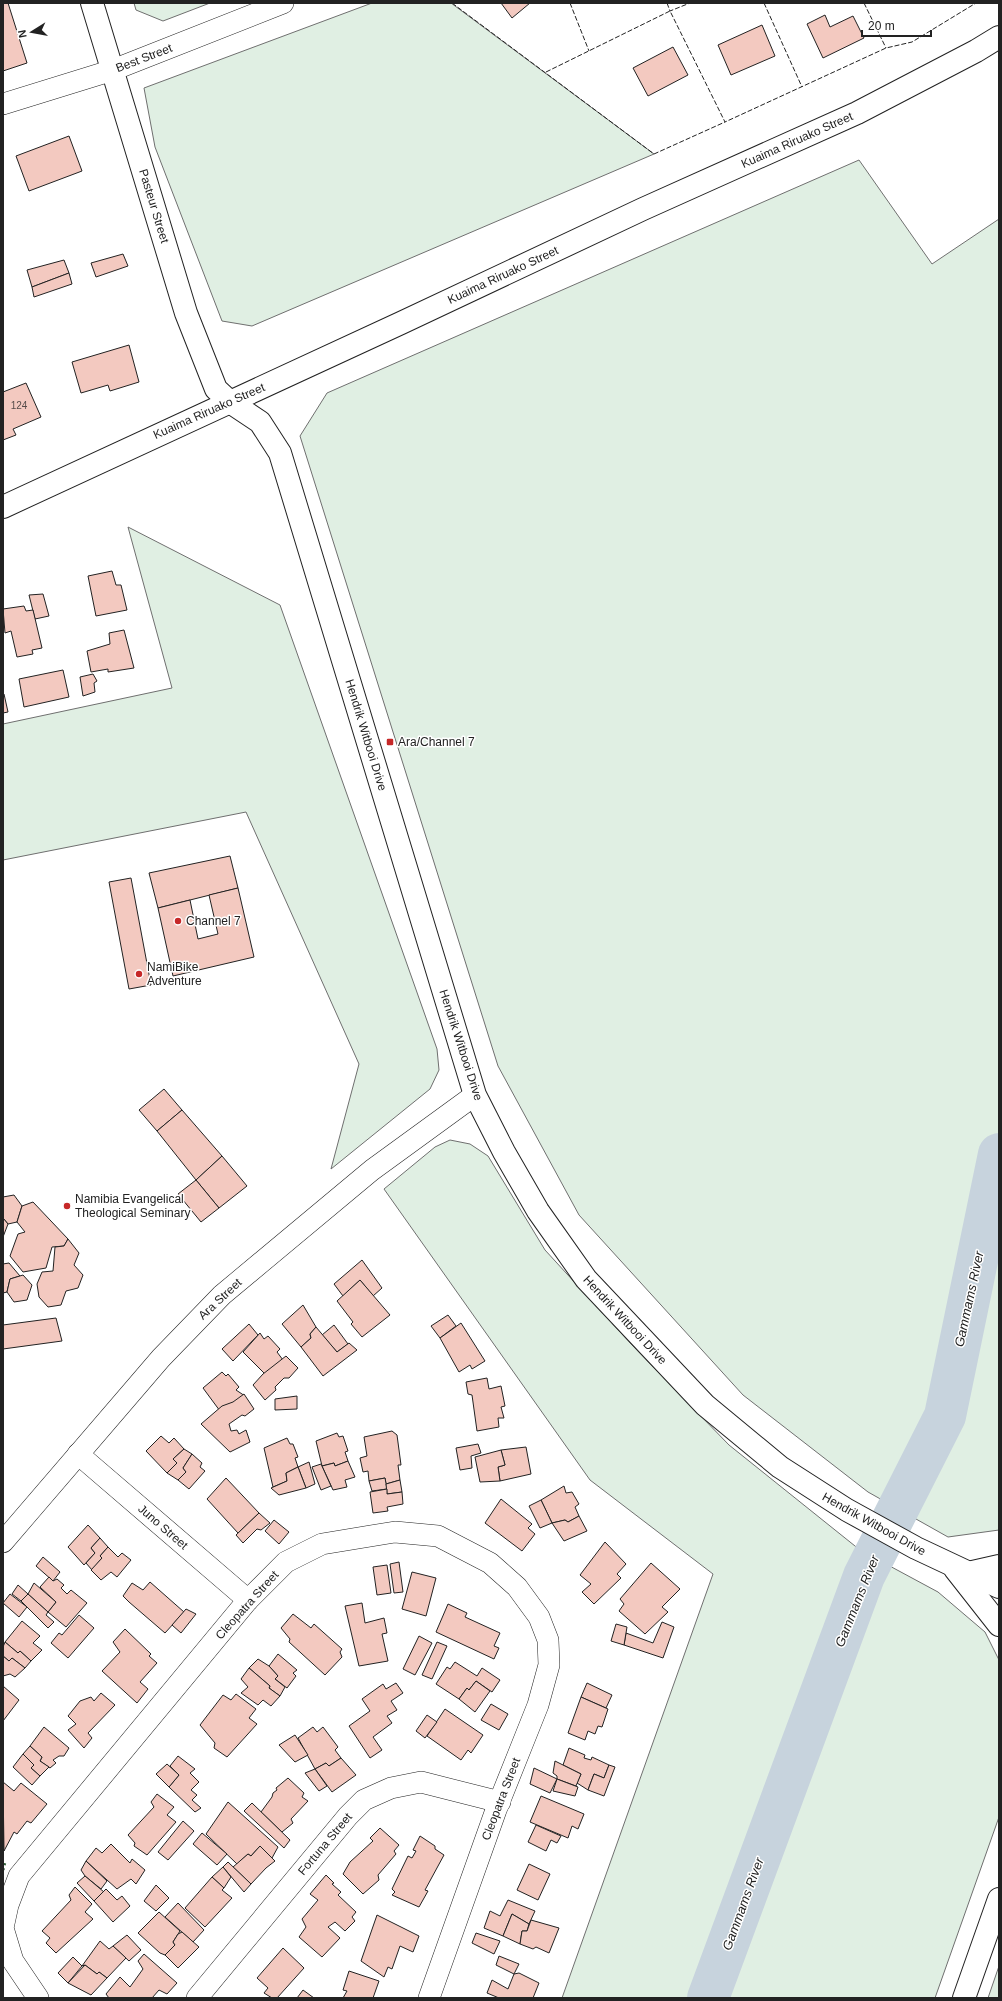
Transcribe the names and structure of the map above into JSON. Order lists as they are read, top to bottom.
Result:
{
  "streets": {
    "main road": ["Kuaima Riruako Street", "Pasteur Street", "Hendrik Witbooi Drive"],
    "street": [
      "Best Street",
      "Ara Street",
      "Juno Street",
      "Cleopatra Street",
      "Fortuna Street"
    ]
  },
  "crossings": [
    ["Best Street", "Pasteur Street"],
    ["Kuaima Riruako Street", "Pasteur Street"],
    ["Kuaima Riruako Street", "Hendrik Witbooi Drive"],
    ["Pasteur Street", "Hendrik Witbooi Drive"],
    ["Hendrik Witbooi Drive", "Ara Street"],
    ["Ara Street", "Juno Street"],
    ["Juno Street", "Cleopatra Street"],
    ["Cleopatra Street", "Fortuna Street"]
  ],
  "water": ["Gammams River"],
  "places": {
    "transit": ["Ara/Channel 7"],
    "other": ["Channel 7", "NamiBike Adventure", "Namibia Evangelical Theological Seminary"]
  },
  "house_numbers": ["124"],
  "scale_bar": "20 m",
  "north": "left"
}
